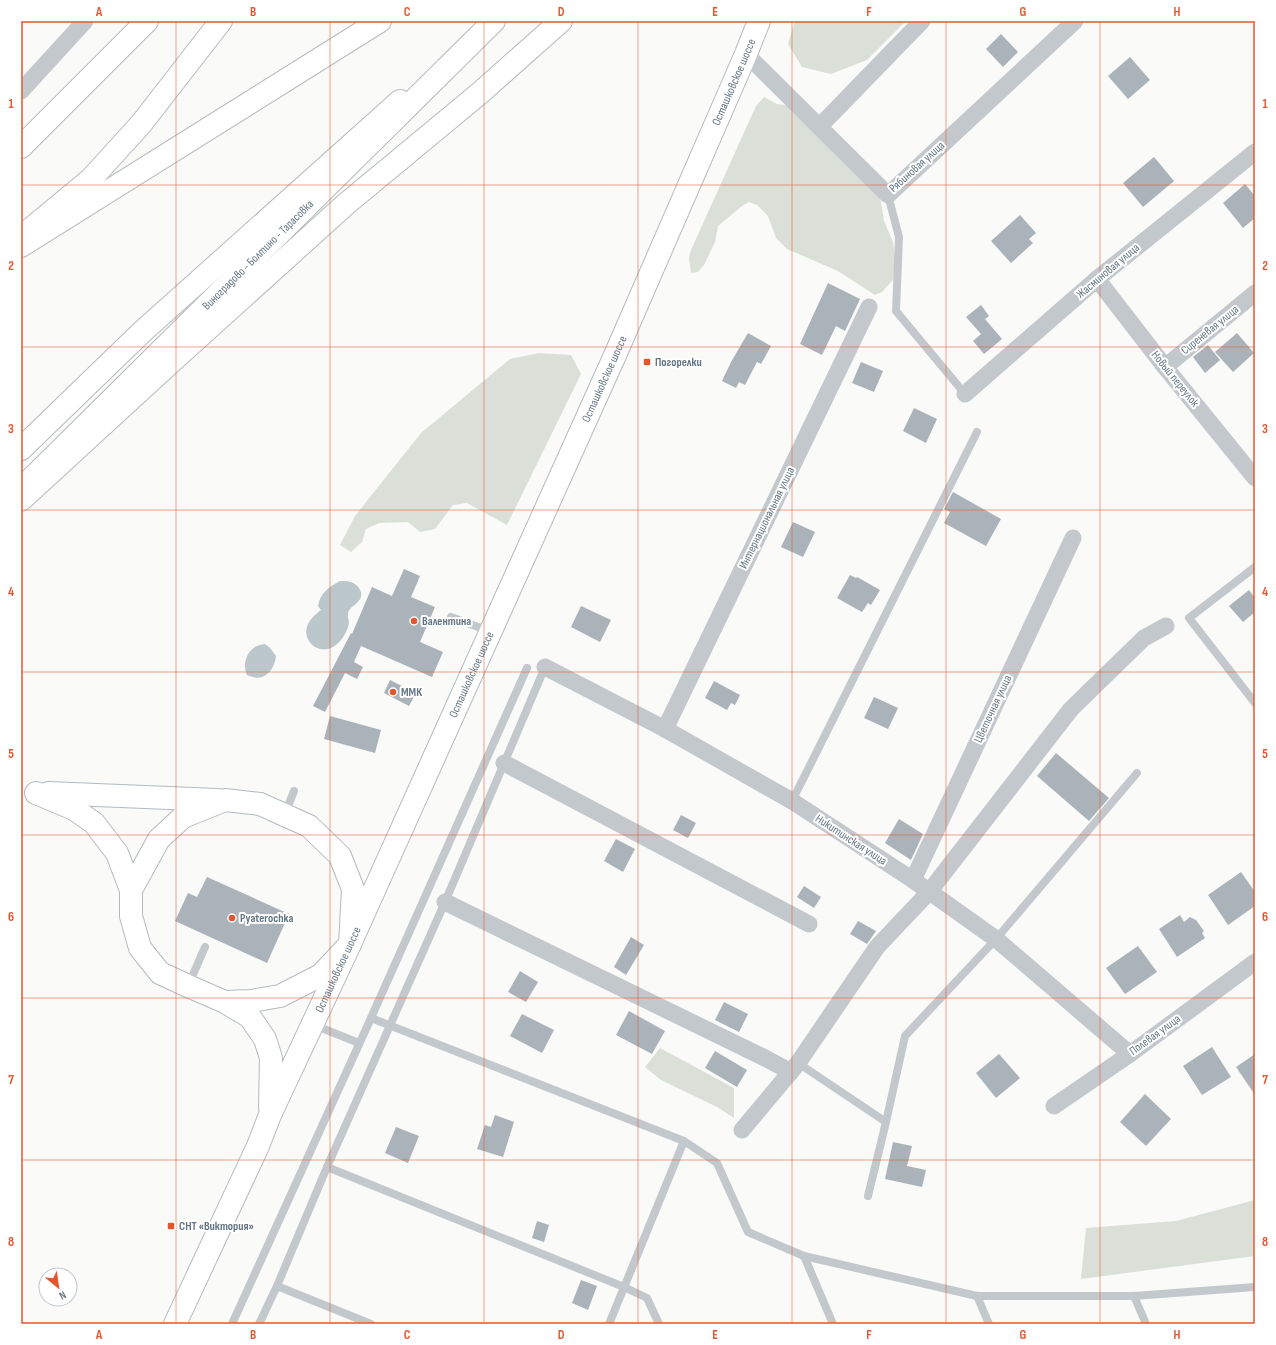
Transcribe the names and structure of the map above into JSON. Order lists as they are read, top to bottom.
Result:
{
  "streets": {
    "main road": ["Осташковское шоссе", "Виноградово - Болтино - Тарасовка"],
    "street": [
      "Рябиновая улица",
      "Жасминовая улица",
      "Сиреневая улица",
      "Новый переулок",
      "Интернациональная улица",
      "Цветочная улица",
      "Никитинская улица",
      "Полевая улица"
    ]
  },
  "crossings": [
    ["Осташковское шоссе", "Рябиновая улица"],
    ["Жасминовая улица", "Новый переулок"],
    ["Сиреневая улица", "Новый переулок"],
    ["Интернациональная улица", "Никитинская улица"],
    ["Цветочная улица", "Никитинская улица"],
    ["Никитинская улица", "Полевая улица"]
  ],
  "places": {
    "transit": ["Погорелки", "СНТ «Виктория»"],
    "other": ["Валентина", "ММК", "Pyaterochka"]
  },
  "north": "bottom right",
  "grid": {
    "columns": [
      "A",
      "B",
      "C",
      "D",
      "E",
      "F",
      "G",
      "H"
    ],
    "rows": [
      "1",
      "2",
      "3",
      "4",
      "5",
      "6",
      "7",
      "8"
    ]
  }
}
